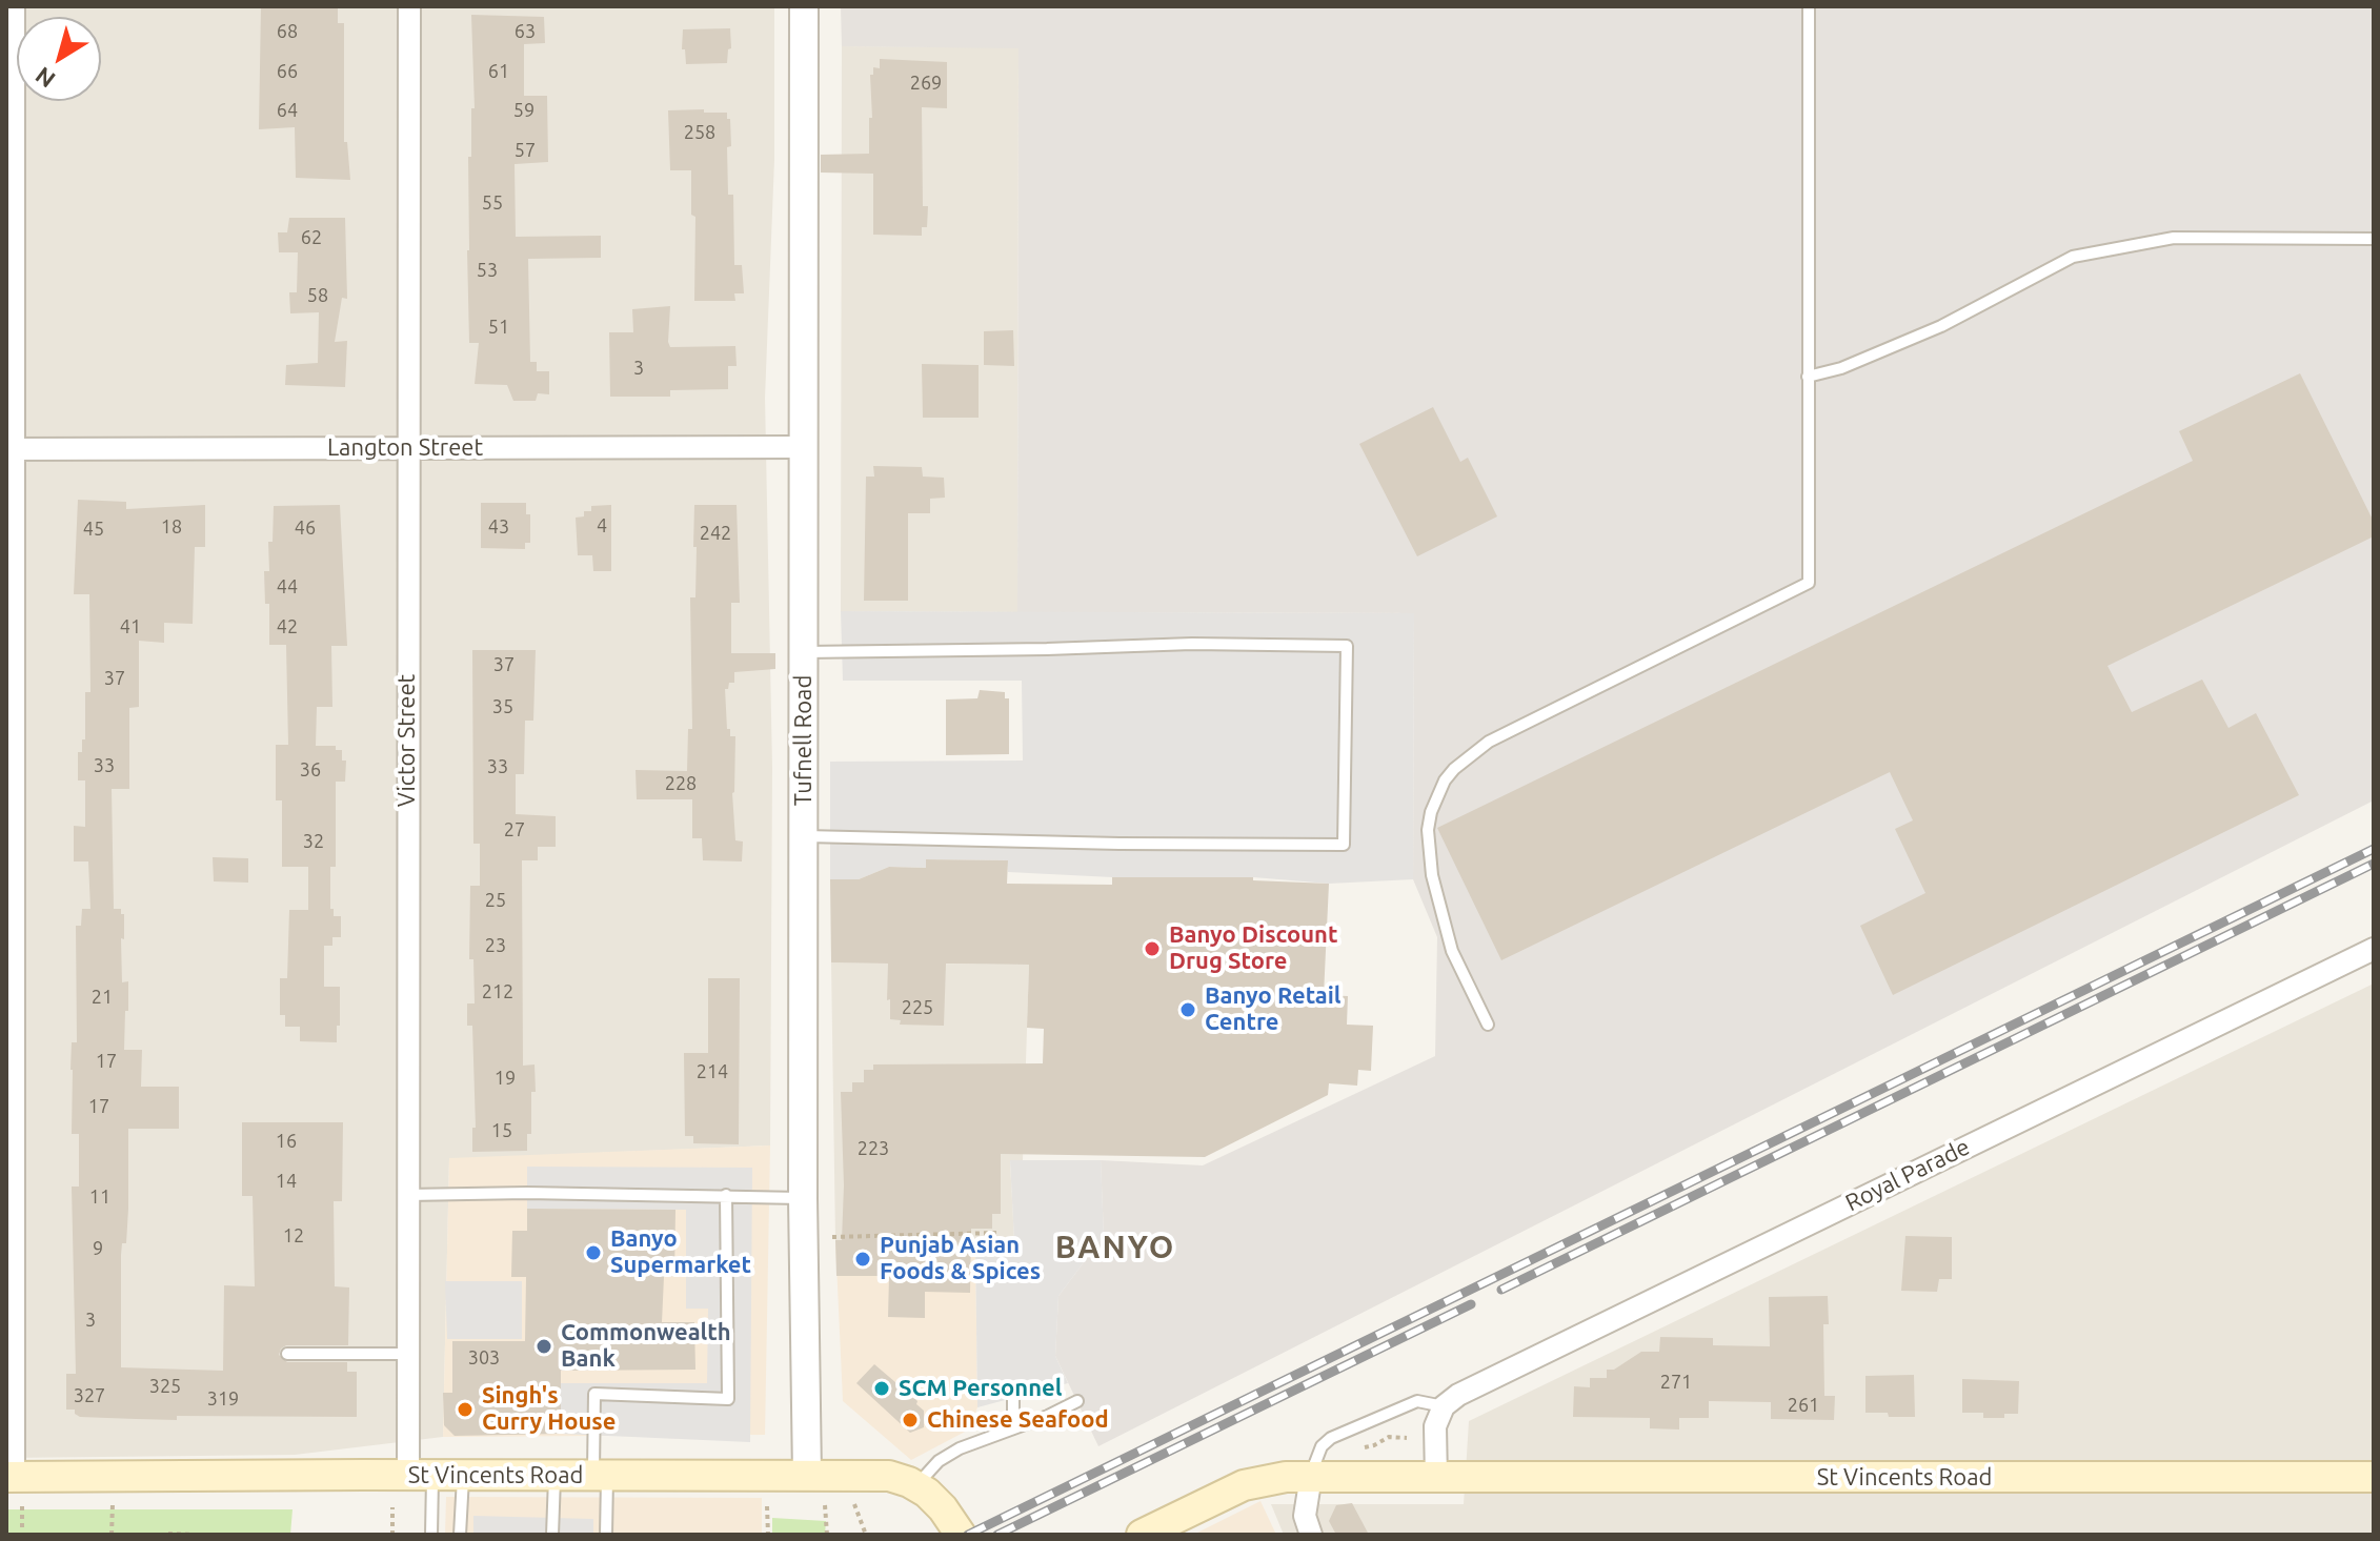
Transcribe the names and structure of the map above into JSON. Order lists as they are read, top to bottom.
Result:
{
  "streets": {
    "main road": ["St Vincents Road"],
    "street": [
      "Langton Street",
      "Victor Street",
      "Tufnell Road",
      "Royal Parade"
    ]
  },
  "crossings": [
    ["Langton Street", "Victor Street"],
    ["Langton Street", "Tufnell Road"],
    ["Victor Street", "St Vincents Road"],
    ["Tufnell Road", "St Vincents Road"]
  ],
  "districts": ["BANYO"],
  "places": [
    "Banyo Discount Drug Store",
    "Banyo Retail Centre",
    "Banyo Supermarket",
    "Punjab Asian Foods & Spices",
    "Commonwealth Bank",
    "SCM Personnel",
    "Singh's Curry House",
    "Chinese Seafood"
  ],
  "house_numbers": [
    "68",
    "63",
    "66",
    "61",
    "269",
    "64",
    "59",
    "258",
    "57",
    "55",
    "62",
    "53",
    "58",
    "51",
    "3",
    "4",
    "18",
    "43",
    "46",
    "45",
    "242",
    "44",
    "41",
    "42",
    "37",
    "37",
    "35",
    "33",
    "33",
    "36",
    "228",
    "27",
    "32",
    "25",
    "23",
    "212",
    "21",
    "225",
    "17",
    "214",
    "19",
    "17",
    "15",
    "16",
    "223",
    "14",
    "11",
    "12",
    "9",
    "3",
    "303",
    "271",
    "325",
    "327",
    "319",
    "261"
  ],
  "north": "bottom left"
}
